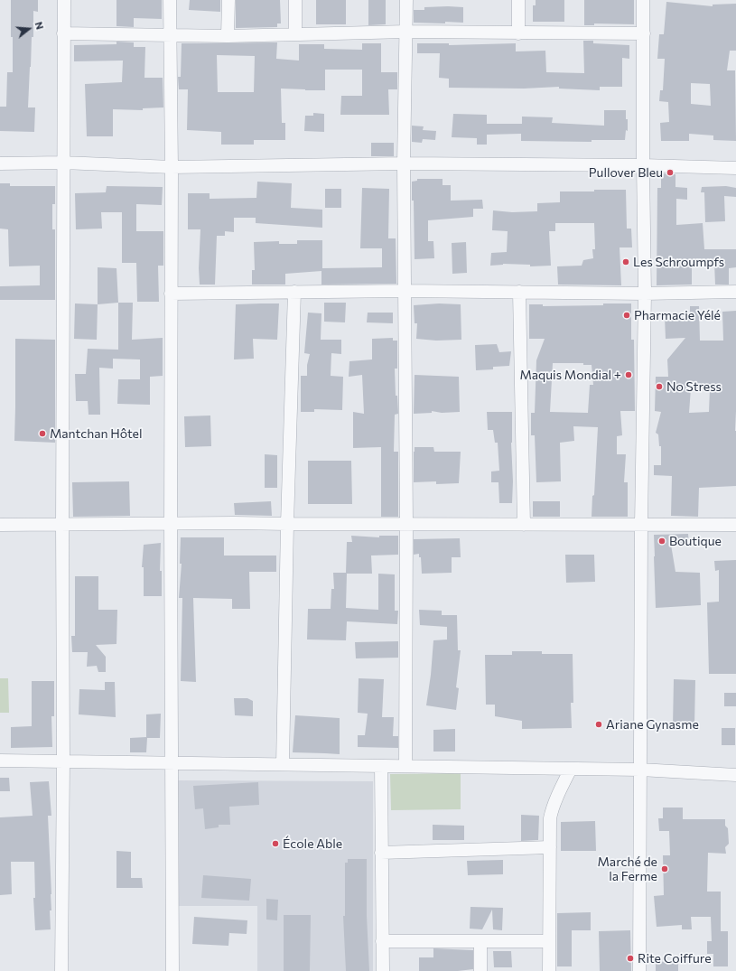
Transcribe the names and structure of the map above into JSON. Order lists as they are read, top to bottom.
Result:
{
  "places": [
    "Pullover Bleu",
    "Les Schroumpfs",
    "Pharmacie Yélé",
    "Maquis Mondial +",
    "No Stress",
    "Mantchan Hôtel",
    "Boutique",
    "Ariane Gynasme",
    "École Able",
    "Marché de la Ferme",
    "Rite Coiffure"
  ],
  "north": "right"
}
